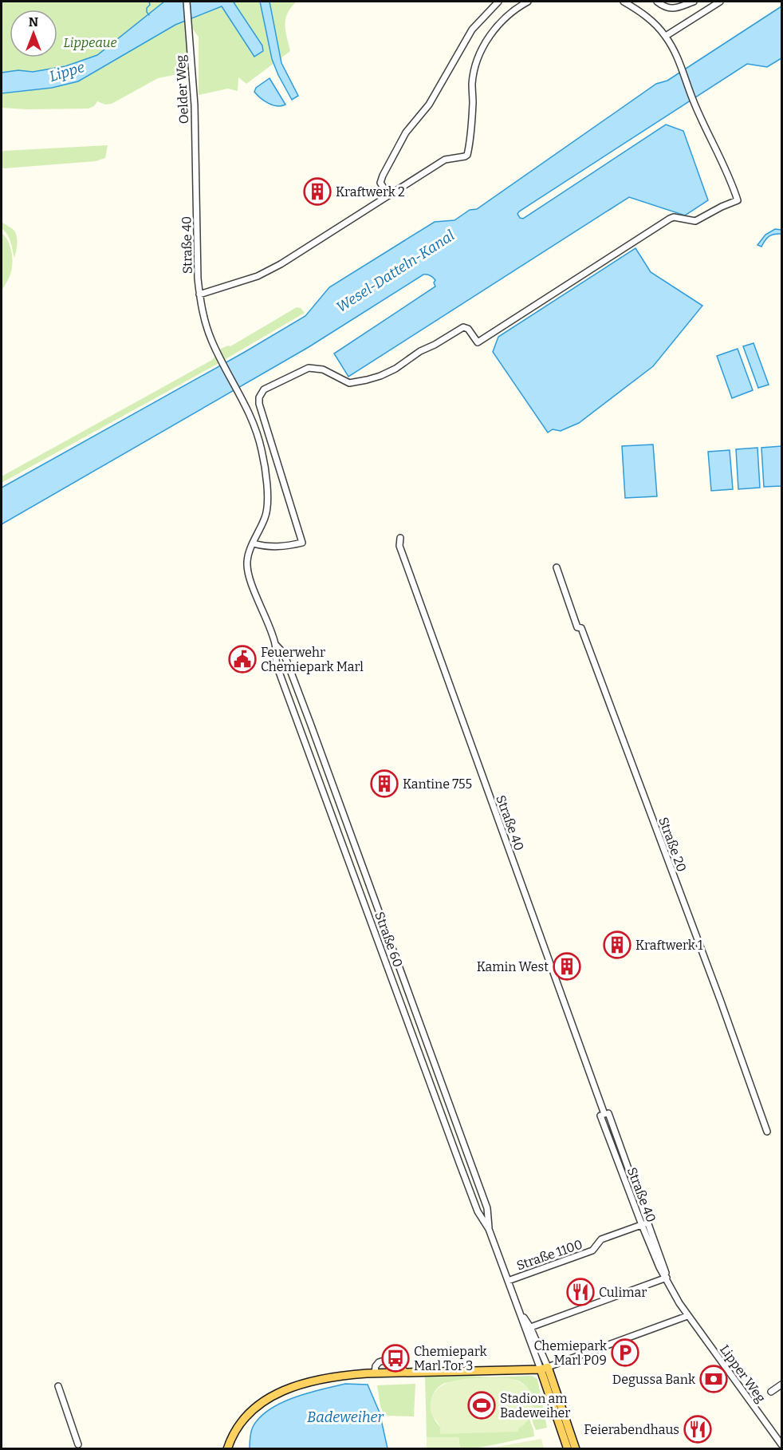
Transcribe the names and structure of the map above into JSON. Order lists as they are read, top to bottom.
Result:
{
  "streets": {
    "street": [
      "Oelder Weg",
      "Straße 40",
      "Straße 20",
      "Straße 60",
      "Straße 1100",
      "Lipper Weg"
    ]
  },
  "crossings": [
    ["Oelder Weg", "Straße 40"],
    ["Straße 40", "Straße 60"],
    ["Straße 40", "Straße 1100"],
    ["Straße 40", "Lipper Weg"],
    ["Straße 60", "Straße 1100"],
    ["Straße 1100", "Lipper Weg"]
  ],
  "water": ["Lippe", "Wesel-Datteln-Kanal", "Badeweiher"],
  "parks": ["Lippeaue"],
  "places": {
    "building": [
      "Kraftwerk 2",
      "Kantine 755",
      "Kraftwerk 1",
      "Kamin West"
    ],
    "public building": ["Feuerwehr Chemiepark Marl"],
    "restaurant": ["Culimar", "Feierabendhaus"],
    "parking": ["Chemiepark Marl P09"],
    "bus stop": ["Chemiepark Marl Tor 3"],
    "bank": ["Degussa Bank"],
    "sports": ["Stadion am Badeweiher"]
  },
  "north": "top"
}
